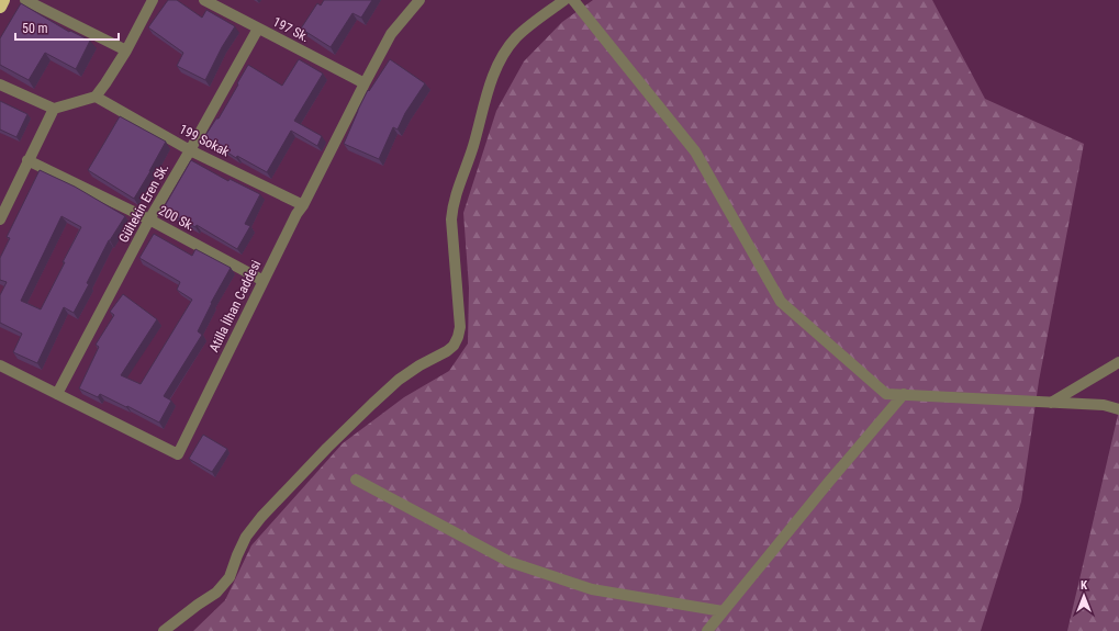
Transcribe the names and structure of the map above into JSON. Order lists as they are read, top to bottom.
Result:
{
  "streets": {
    "street": [
      "197 Sk.",
      "199 Sokak",
      "Gültekin Eren Sk.",
      "200 Sk.",
      "Atilla İlhan Caddesi"
    ]
  },
  "crossings": [
    ["197 Sk.", "Gültekin Eren Sk."],
    ["197 Sk.", "Atilla İlhan Caddesi"],
    ["199 Sokak", "Gültekin Eren Sk."],
    ["199 Sokak", "Atilla İlhan Caddesi"],
    ["Gültekin Eren Sk.", "200 Sk."],
    ["Gültekin Eren Sk.", "Atilla İlhan Caddesi"],
    ["200 Sk.", "Atilla İlhan Caddesi"]
  ],
  "scale_bar": "50 m",
  "north": "top"
}
